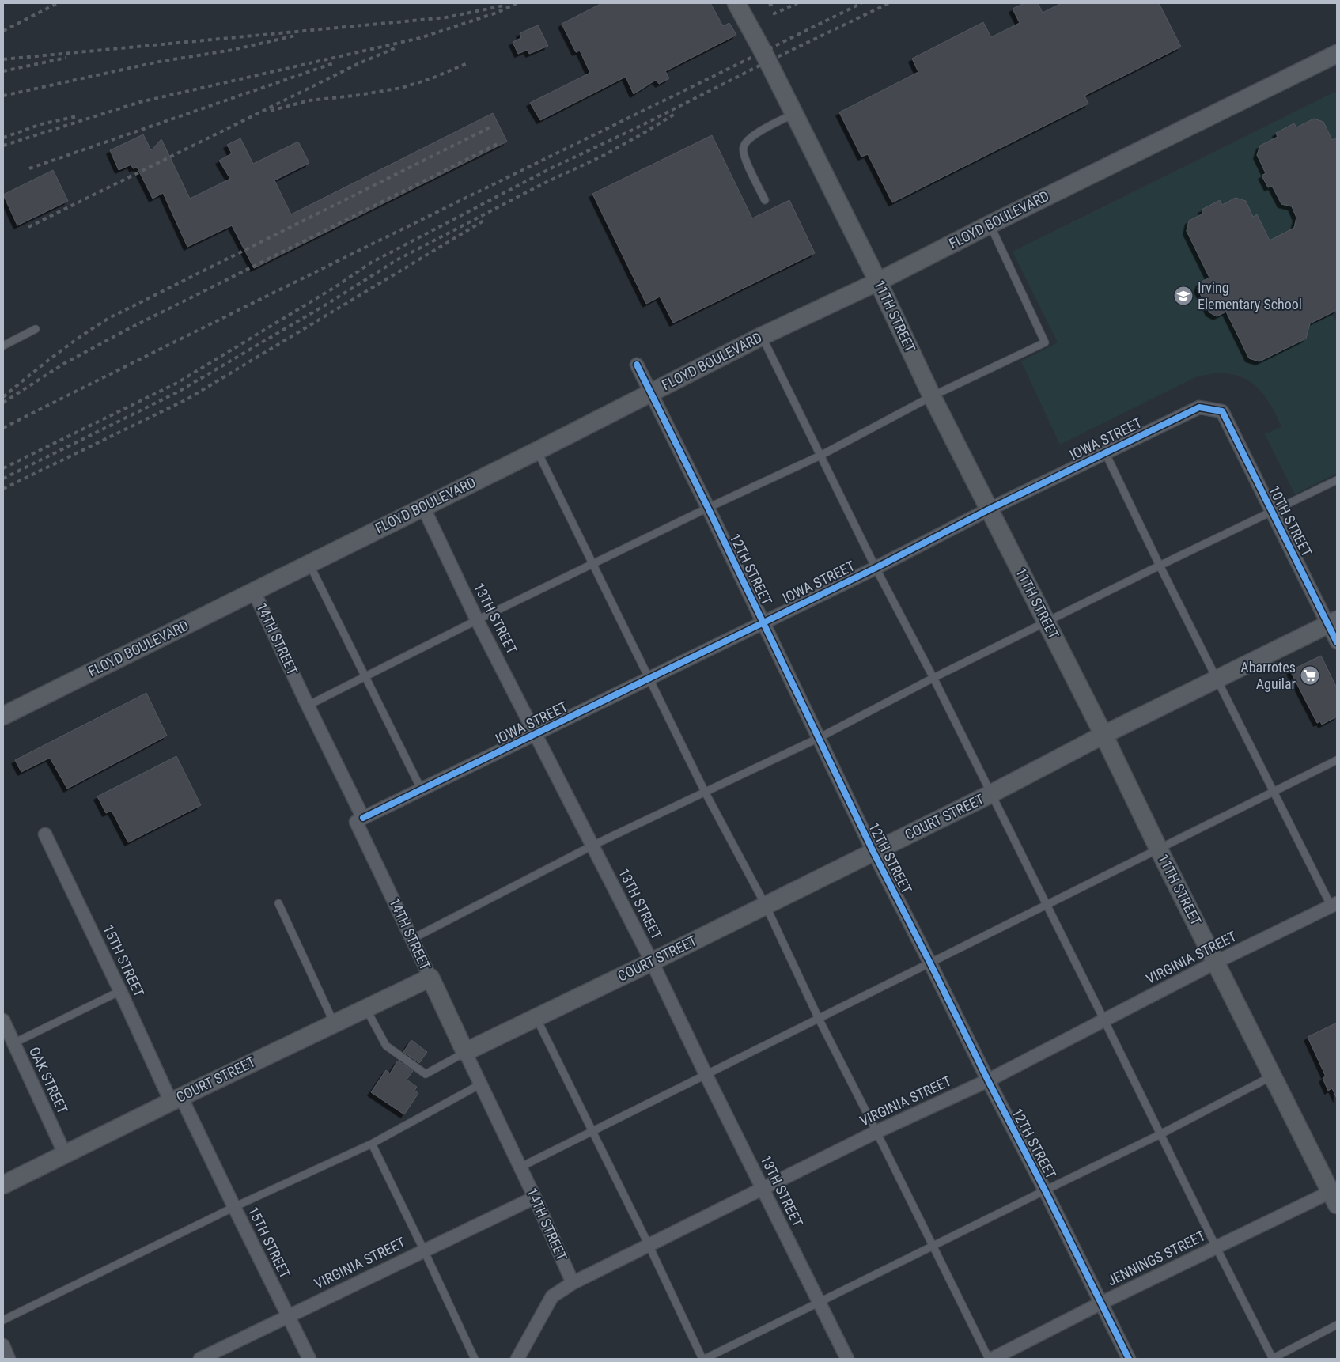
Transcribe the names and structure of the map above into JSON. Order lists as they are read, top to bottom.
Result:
{
  "streets": {
    "main road": [
      "FLOYD BOULEVARD",
      "11TH STREET",
      "14TH STREET",
      "COURT STREET"
    ],
    "street": [
      "IOWA STREET",
      "10TH STREET",
      "12TH STREET",
      "13TH STREET",
      "VIRGINIA STREET",
      "15TH STREET",
      "OAK STREET",
      "JENNINGS STREET"
    ]
  },
  "crossings": [
    ["FLOYD BOULEVARD", "11TH STREET"],
    ["FLOYD BOULEVARD", "12TH STREET"],
    ["FLOYD BOULEVARD", "13TH STREET"],
    ["FLOYD BOULEVARD", "14TH STREET"],
    ["11TH STREET", "IOWA STREET"],
    ["11TH STREET", "COURT STREET"],
    ["11TH STREET", "VIRGINIA STREET"],
    ["11TH STREET", "JENNINGS STREET"],
    ["IOWA STREET", "10TH STREET"],
    ["IOWA STREET", "12TH STREET"],
    ["IOWA STREET", "13TH STREET"],
    ["IOWA STREET", "14TH STREET"],
    ["10TH STREET", "COURT STREET"],
    ["12TH STREET", "COURT STREET"],
    ["12TH STREET", "VIRGINIA STREET"],
    ["12TH STREET", "JENNINGS STREET"],
    ["13TH STREET", "COURT STREET"],
    ["13TH STREET", "VIRGINIA STREET"],
    ["14TH STREET", "COURT STREET"],
    ["14TH STREET", "VIRGINIA STREET"],
    ["COURT STREET", "15TH STREET"],
    ["COURT STREET", "OAK STREET"],
    ["VIRGINIA STREET", "15TH STREET"]
  ],
  "places": {
    "school or university": ["Irving Elementary School"],
    "supermarket": ["Abarrotes Aguilar"]
  }
}
